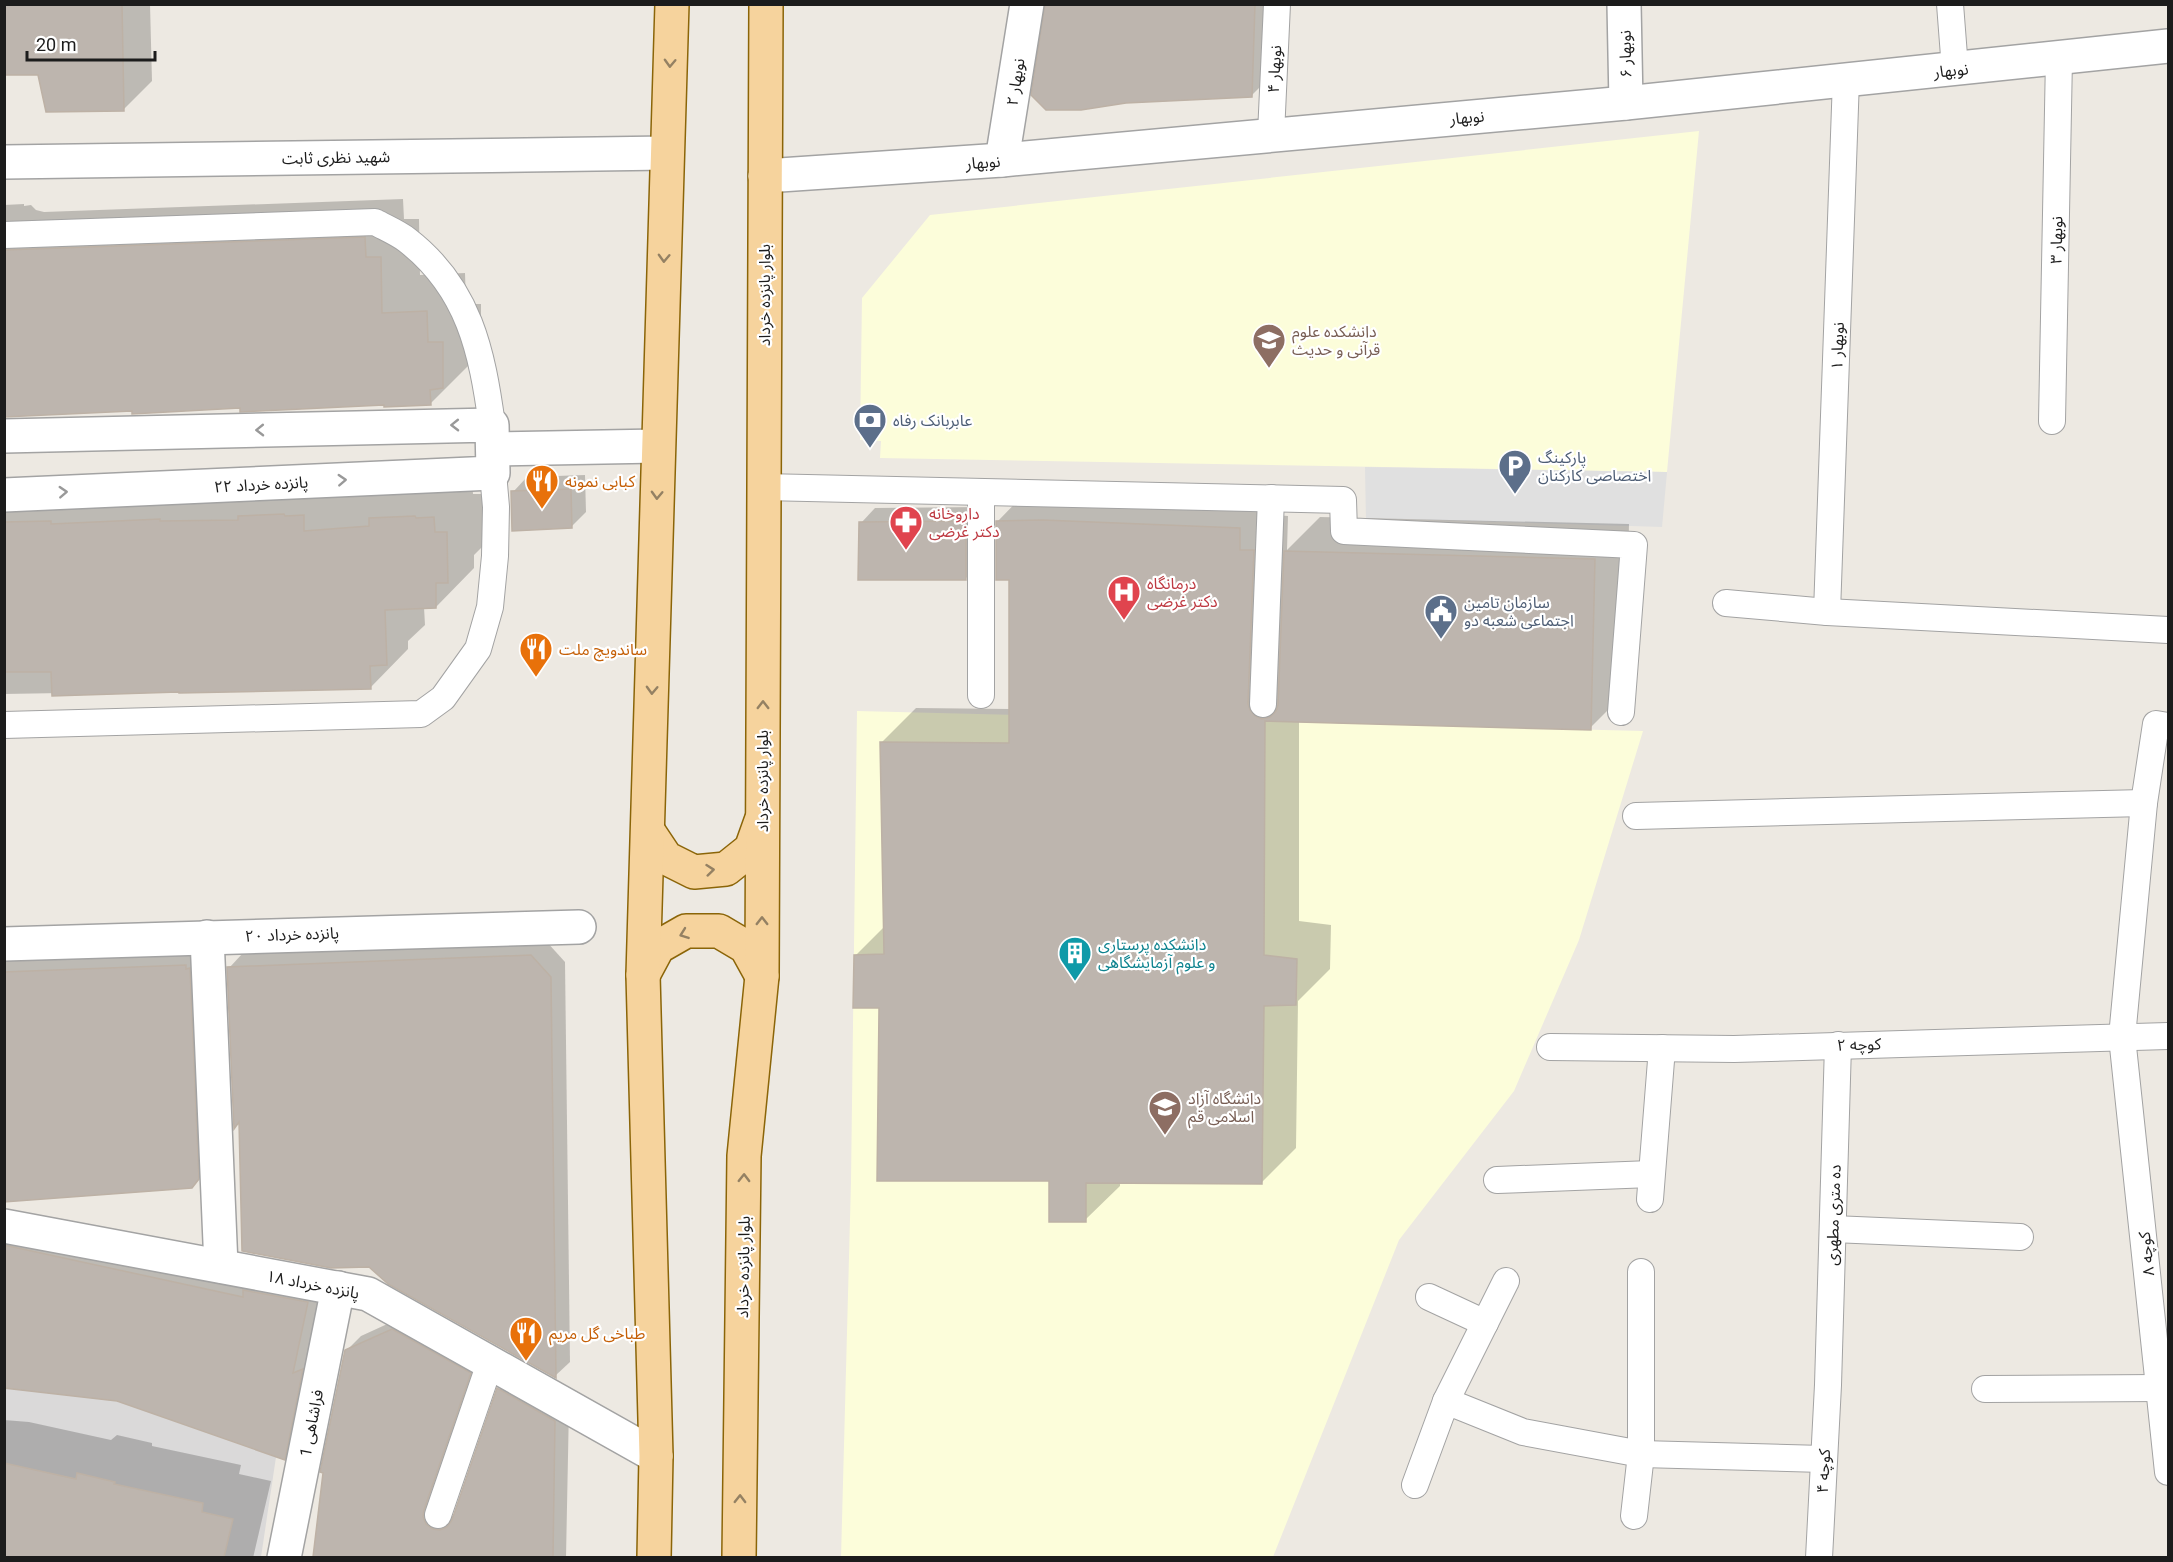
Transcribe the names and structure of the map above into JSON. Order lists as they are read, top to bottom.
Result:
{
  "streets": {
    "main road": ["بلوار پانزده خرداد"],
    "street": [
      "نوبهار ۶",
      "نوبهار",
      "نوبهار ۲",
      "شهید نظری ثابت",
      "پانزده خرداد ۲۲",
      "پانزده خرداد ۲۰",
      "پانزده خرداد ۱۸",
      "فراشاهی 1"
    ],
    "lane": [
      "نوبهار ۴",
      "نوبهار ۳",
      "نوبهار ۱",
      "کوچه ۲",
      "ده متری مطهری",
      "کوچه ۸",
      "کوچه ۴"
    ]
  },
  "crossings": [
    ["نوبهار ۶", "نوبهار"],
    ["نوبهار ۴", "نوبهار"],
    ["نوبهار", "نوبهار ۲"],
    ["نوبهار", "نوبهار ۳"],
    ["نوبهار", "بلوار پانزده خرداد"],
    ["نوبهار", "نوبهار ۱"],
    ["کوچه ۲", "ده متری مطهری"],
    ["کوچه ۲", "کوچه ۸"],
    ["ده متری مطهری", "کوچه ۴"],
    ["پانزده خرداد ۱۸", "فراشاهی 1"]
  ],
  "places": {
    "school or university": ["دانشکده علوم قرآنی و حدیث", "دانشگاه آزاد اسلامی قم"],
    "bank": ["عابربانک رفاه"],
    "parking": ["پارکینگ اختصاصی کارکنان"],
    "restaurant": ["کبابی نمونه", "ساندویچ ملت", "طباخی گل مریم"],
    "pharmacy": ["داروخانه دکتر غرضی"],
    "hospital": ["درمانگاه دکتر غرضی"],
    "public building": ["سازمان تامین اجتماعی شعبه دو"],
    "building": ["دانشکده پرستاری و علوم آزمایشگاهی"]
  },
  "scale_bar": "20 m"
}
